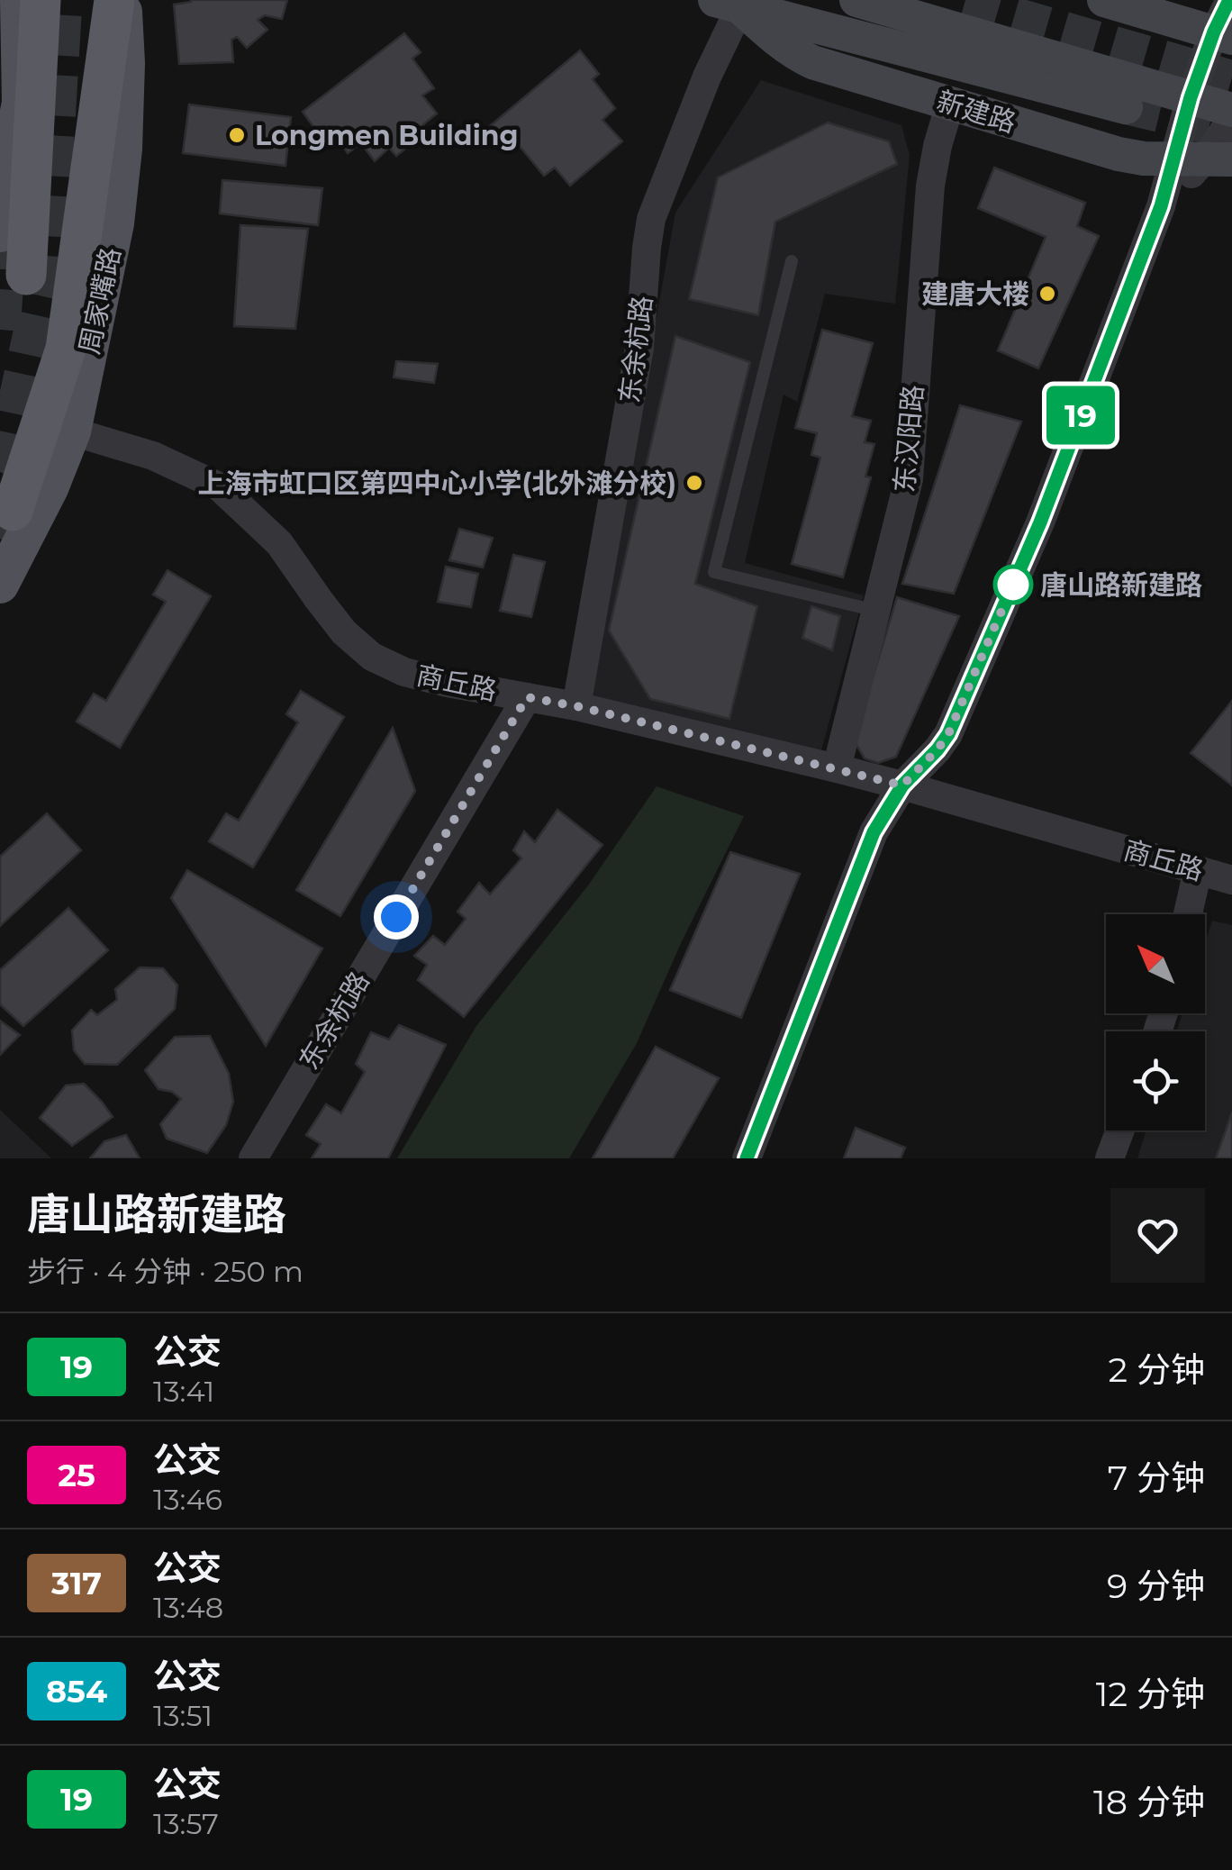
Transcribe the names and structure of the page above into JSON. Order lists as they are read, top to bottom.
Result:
{
  "streets": {
    "main road": ["新建路", "周家嘴路"],
    "street": ["东余杭路", "东汉阳路", "商丘路"]
  },
  "crossings": [
    ["新建路", "东余杭路"],
    ["新建路", "东汉阳路"],
    ["周家嘴路", "商丘路"],
    ["东余杭路", "商丘路"],
    ["东汉阳路", "商丘路"]
  ],
  "places": [
    "Longmen Building",
    "建唐大楼",
    "上海市虹口区第四中心小学(北外滩分校)",
    "唐山路新建路"
  ],
  "lines": ["bus line 19"],
  "north": "top left",
  "page": {
    "on_map": "19",
    "heading": ["唐山路新建路", "步行 · 4 分钟 · 250 m"],
    "list": [
      {
        "mark": "19",
        "name": "公交",
        "note": "13:41",
        "value": "2 分钟"
      },
      {
        "mark": "25",
        "name": "公交",
        "note": "13:46",
        "value": "7 分钟"
      },
      {
        "mark": "317",
        "name": "公交",
        "note": "13:48",
        "value": "9 分钟"
      },
      {
        "mark": "854",
        "name": "公交",
        "note": "13:51",
        "value": "12 分钟"
      },
      {
        "mark": "19",
        "name": "公交",
        "note": "13:57",
        "value": "18 分钟"
      }
    ]
  }
}
